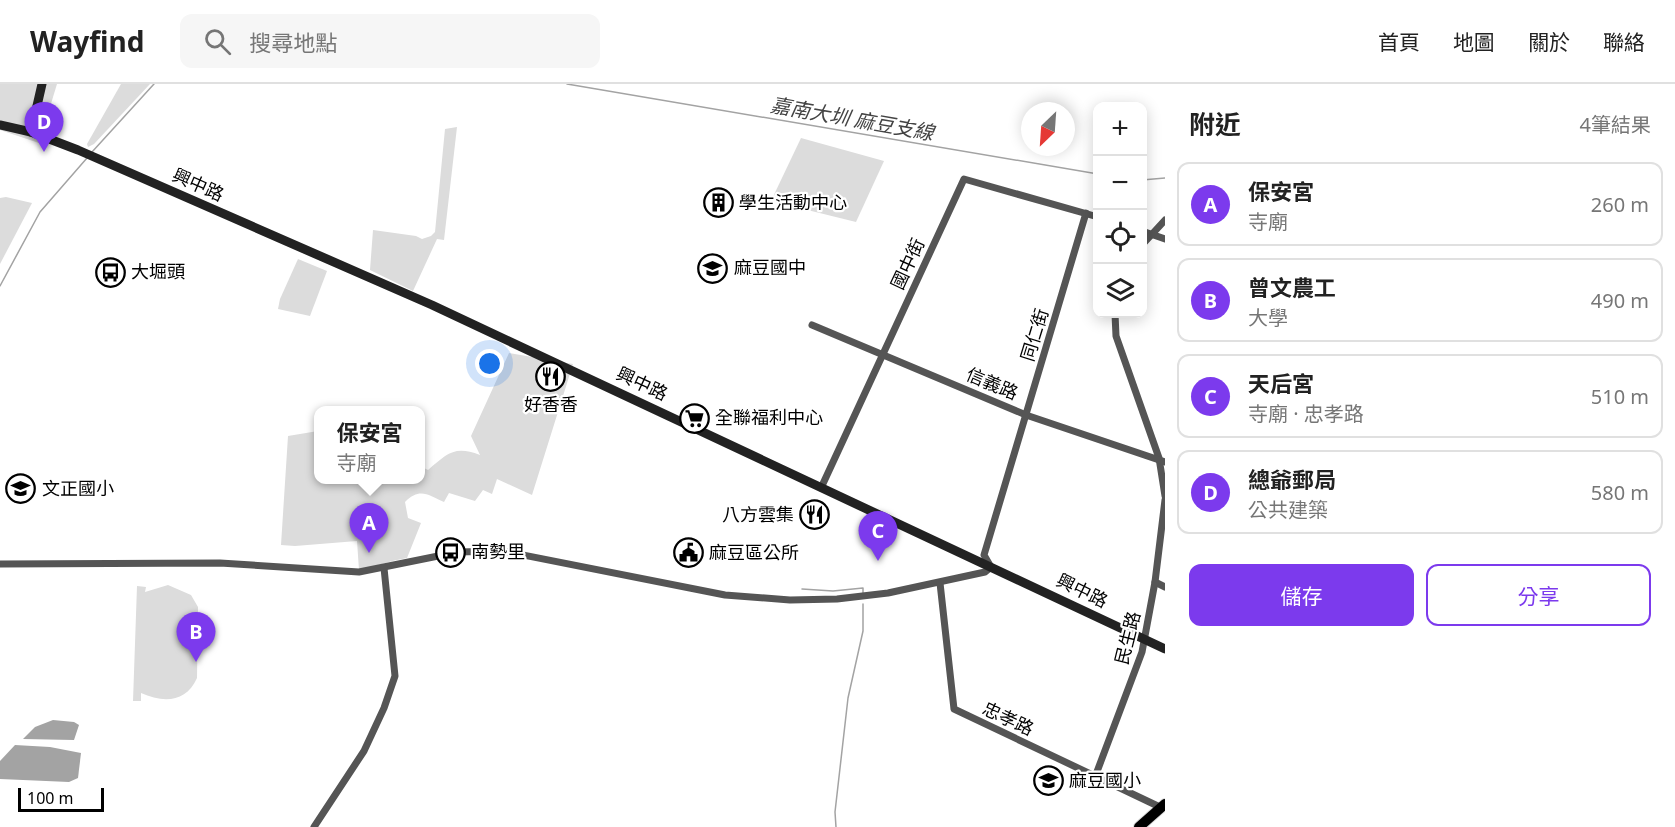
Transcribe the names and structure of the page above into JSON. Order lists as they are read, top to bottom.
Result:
{
  "streets": {
    "main road": ["興中路"],
    "street": [
      "國中街",
      "同仁街",
      "信義路",
      "民生路",
      "忠孝路"
    ]
  },
  "crossings": [
    ["興中路", "國中街"],
    ["興中路", "同仁街"],
    ["興中路", "民生路"],
    ["國中街", "同仁街"],
    ["國中街", "信義路"],
    ["同仁街", "信義路"],
    ["信義路", "民生路"],
    ["民生路", "忠孝路"]
  ],
  "water": ["嘉南大圳 麻豆支線"],
  "places": {
    "building": ["學生活動中心"],
    "school or university": ["麻豆國中", "文正國小", "麻豆國小"],
    "bus stop": ["大堀頭", "南勢里"],
    "restaurant": ["好香香", "八方雲集"],
    "supermarket": ["全聯福利中心"],
    "public building": ["麻豆區公所"]
  },
  "scale_bar": "100 m",
  "north": "bottom left",
  "page": {
    "header": "Wayfind",
    "search": "搜尋地點",
    "nav": [
      "首頁",
      "地圖",
      "關於",
      "聯絡"
    ],
    "heading": ["附近", "4筆結果"],
    "map_buttons": ["+", "−"],
    "pins": [
      "D",
      "A",
      "C",
      "B"
    ],
    "list": [
      {
        "mark": "A",
        "name": "保安宮",
        "note": "寺廟",
        "value": "260 m"
      },
      {
        "mark": "B",
        "name": "曾文農工",
        "note": "大學",
        "value": "490 m"
      },
      {
        "mark": "C",
        "name": "天后宮",
        "note": "寺廟 · 忠孝路",
        "value": "510 m"
      },
      {
        "mark": "D",
        "name": "總爺郵局",
        "note": "公共建築",
        "value": "580 m"
      }
    ],
    "popup": ["保安宮", "寺廟"],
    "buttons": ["儲存", "分享"],
    "scale": "100 m"
  }
}
